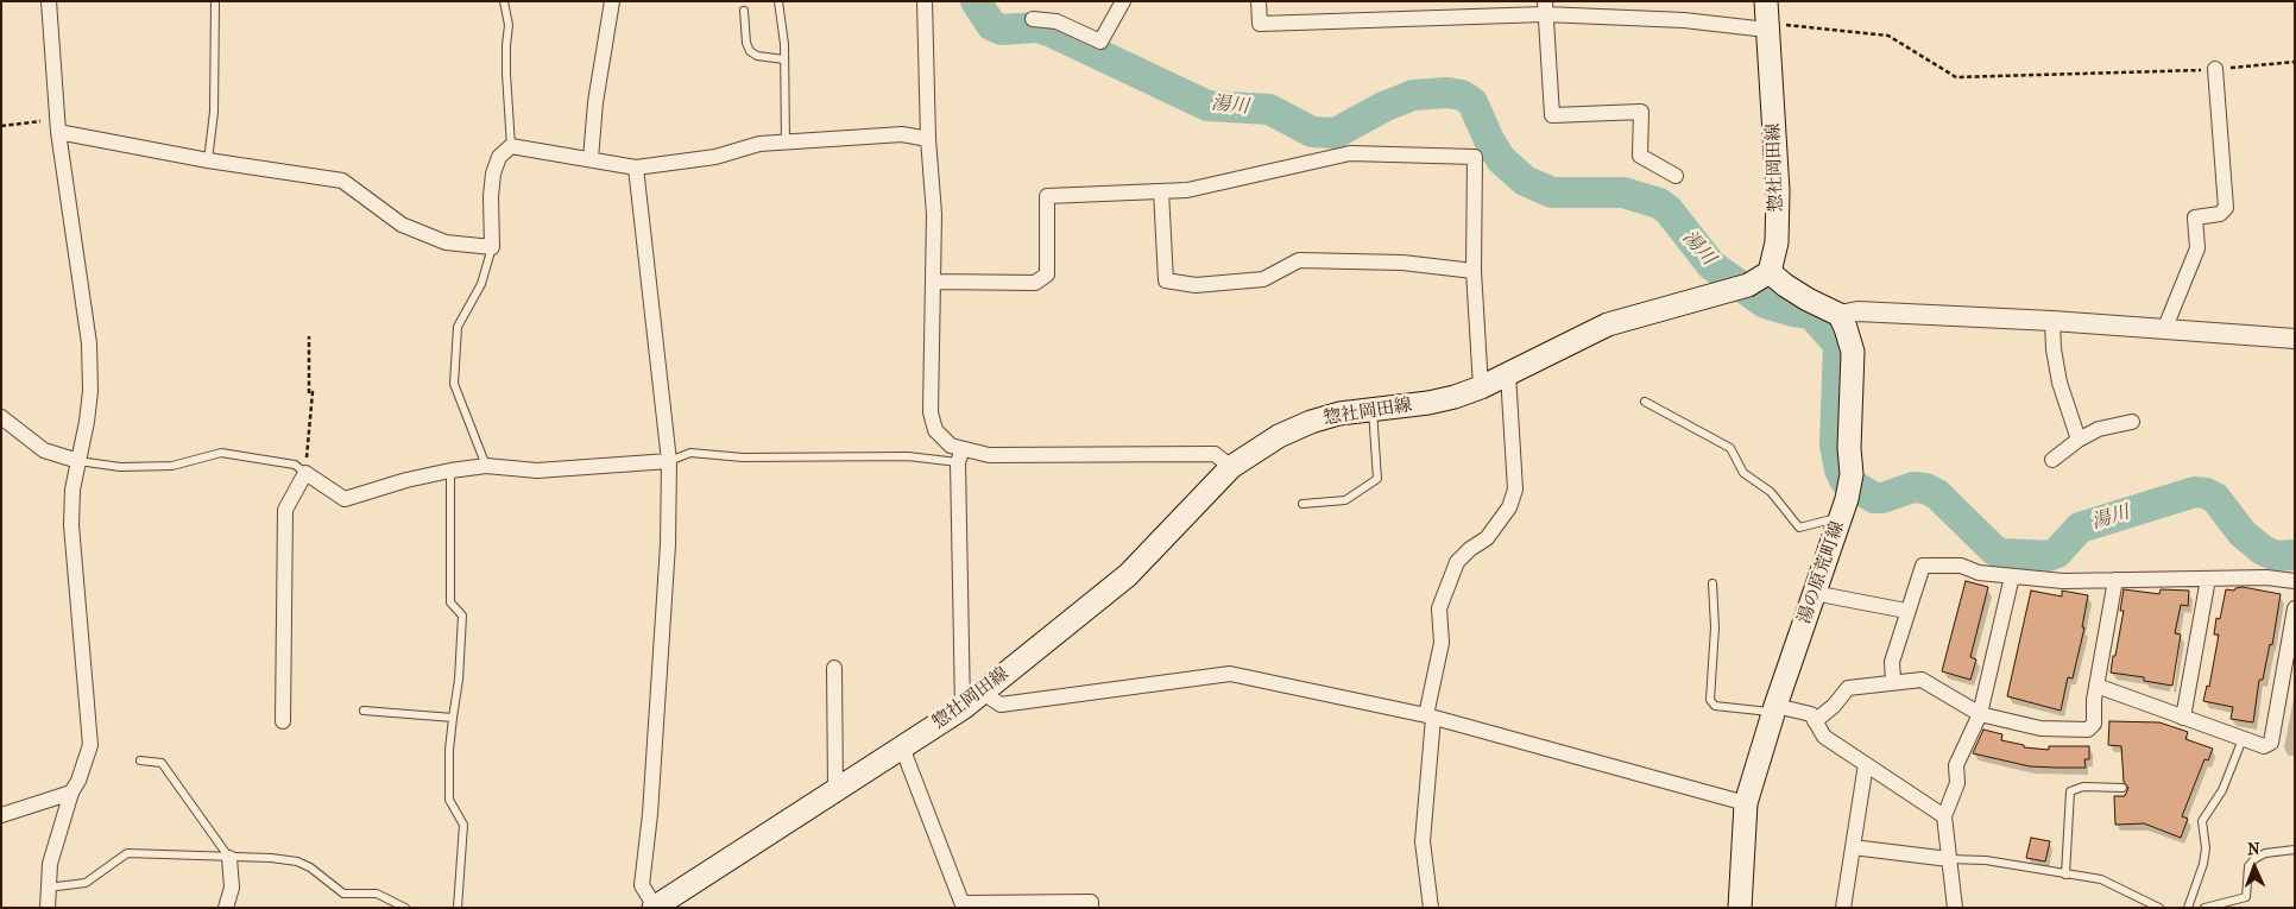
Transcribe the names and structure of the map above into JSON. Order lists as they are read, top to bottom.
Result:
{
  "streets": {
    "main road": ["惣社岡田線", "湯の原荒町線"]
  },
  "water": ["湯川"],
  "north": "top"
}
